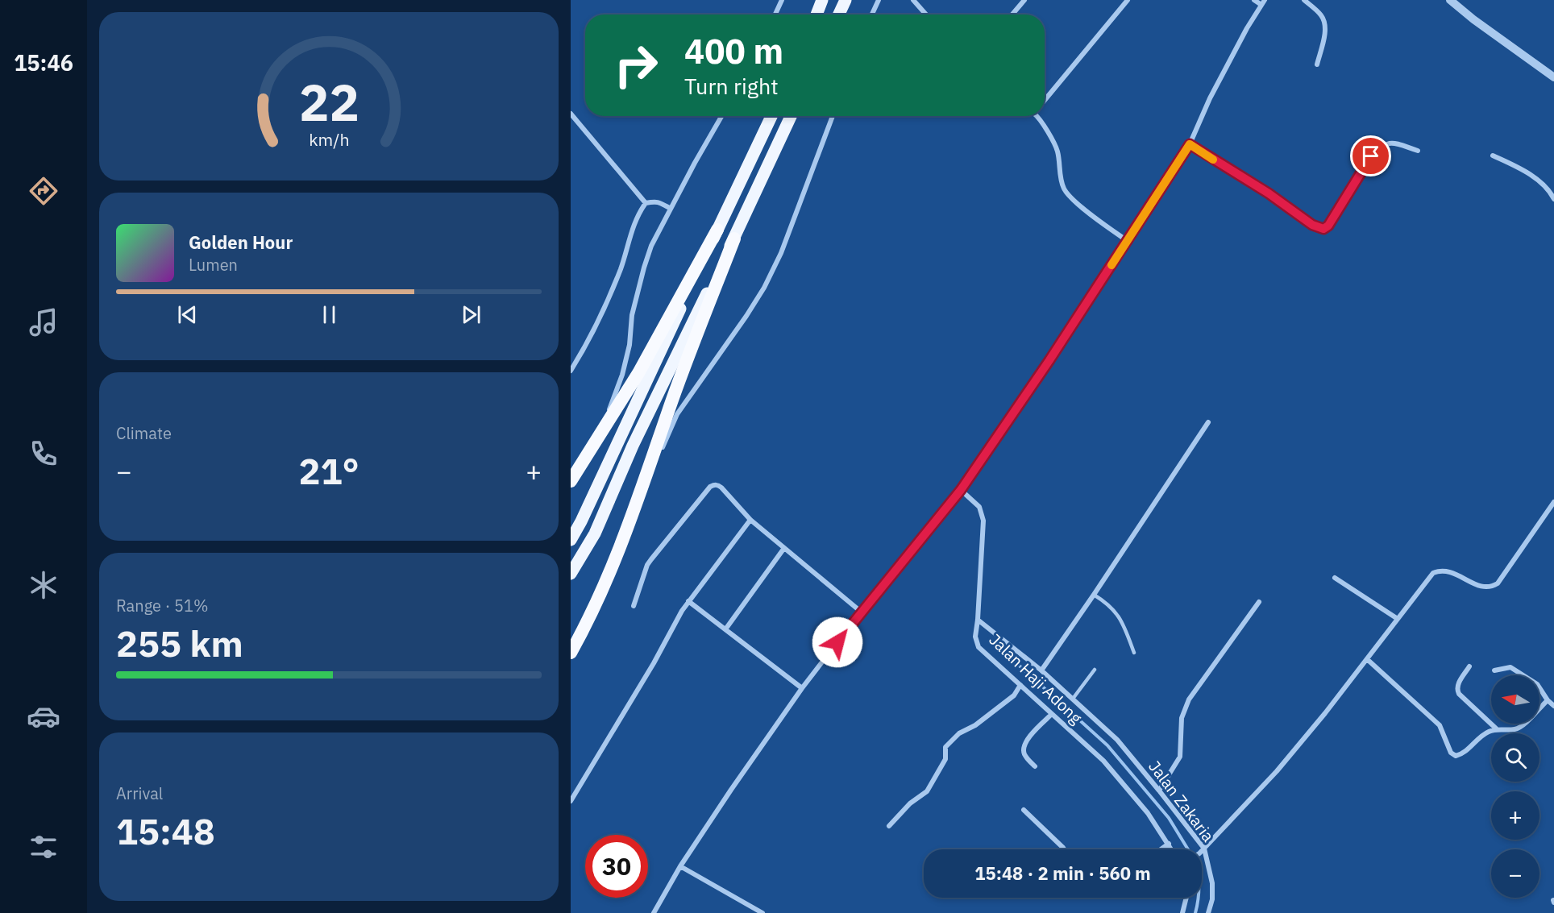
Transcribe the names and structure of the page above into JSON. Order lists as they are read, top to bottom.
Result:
{
  "streets": {
    "street": ["Jalan Haji Adong", "Jalan Zakaria"]
  },
  "crossings": [
    ["Jalan Haji Adong", "Jalan Zakaria"]
  ],
  "north": "left",
  "page": {
    "tabs": "15:46",
    "turn": ["400 m", "Turn right"],
    "song": ["Golden Hour", "Lumen"],
    "tile": [
      "Climate",
      ["Range · 51%", "255 km"],
      ["Arrival", "15:48"]
    ],
    "heat": ["−", "21°", "+"],
    "map_buttons": ["+", "−"],
    "limit": "30",
    "trip": "15:48 · 2 min · 560 m",
    "gauge": ["22", "km/h"]
  }
}
